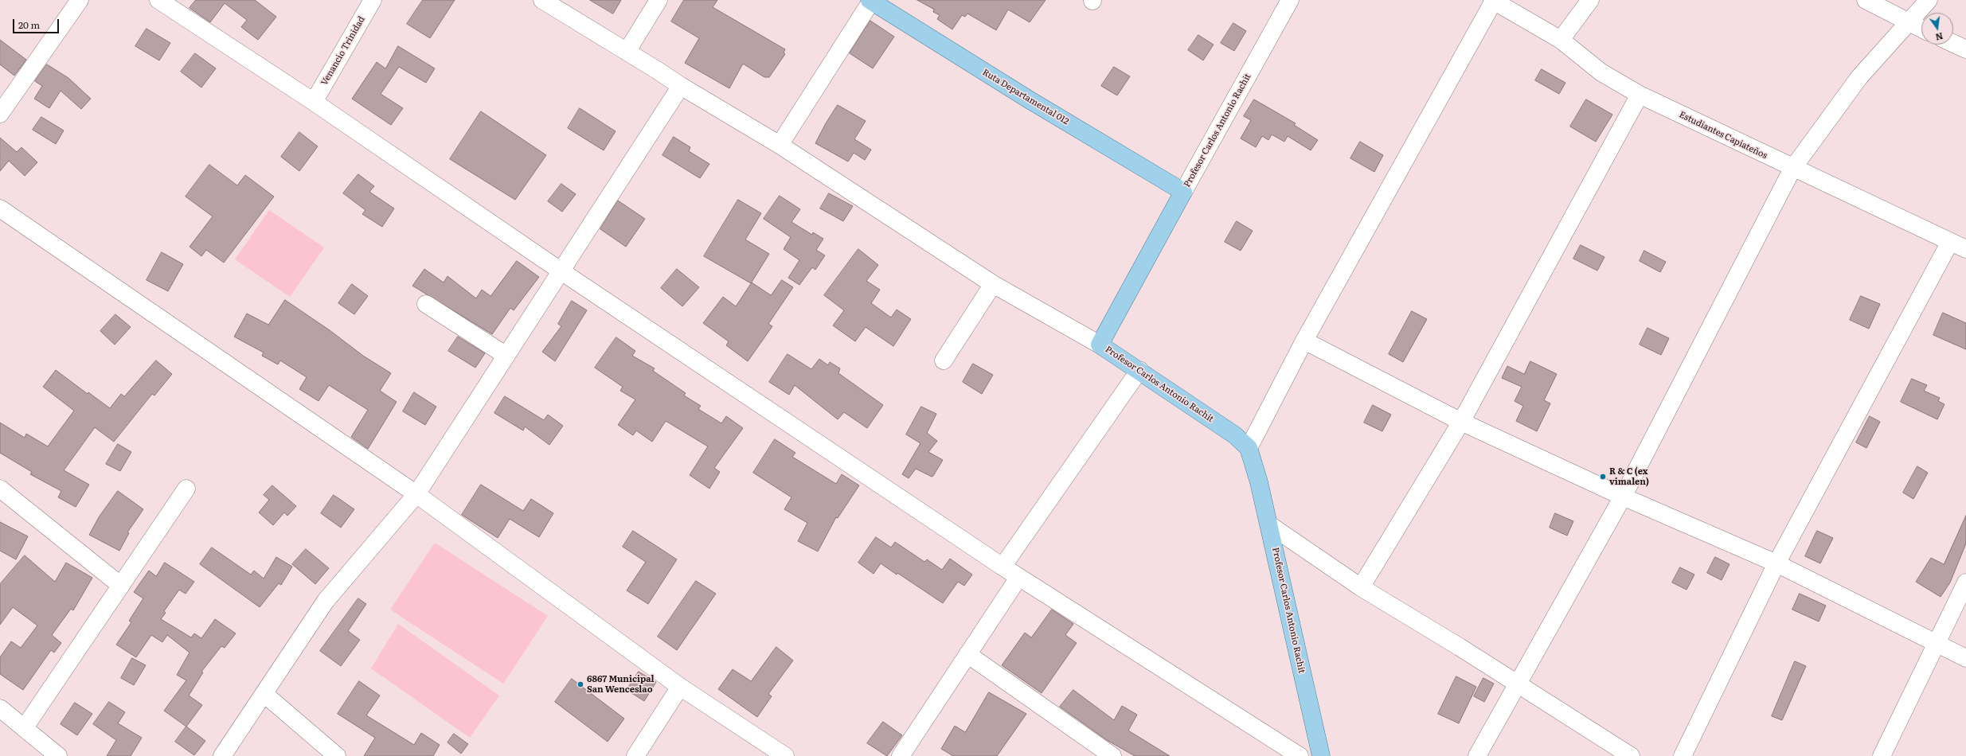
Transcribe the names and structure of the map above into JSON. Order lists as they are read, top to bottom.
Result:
{
  "streets": {
    "main road": ["Ruta Departamental 012", "Profesor Carlos Antonio Rachit"],
    "street": ["Venancio Trinidad", "Estudiantes Capiateños"]
  },
  "crossings": [
    ["Ruta Departamental 012", "Profesor Carlos Antonio Rachit"]
  ],
  "places": ["R & C (ex vimalen)", "6867 Municipal San Wenceslao"],
  "scale_bar": "20 m",
  "north": "bottom"
}
